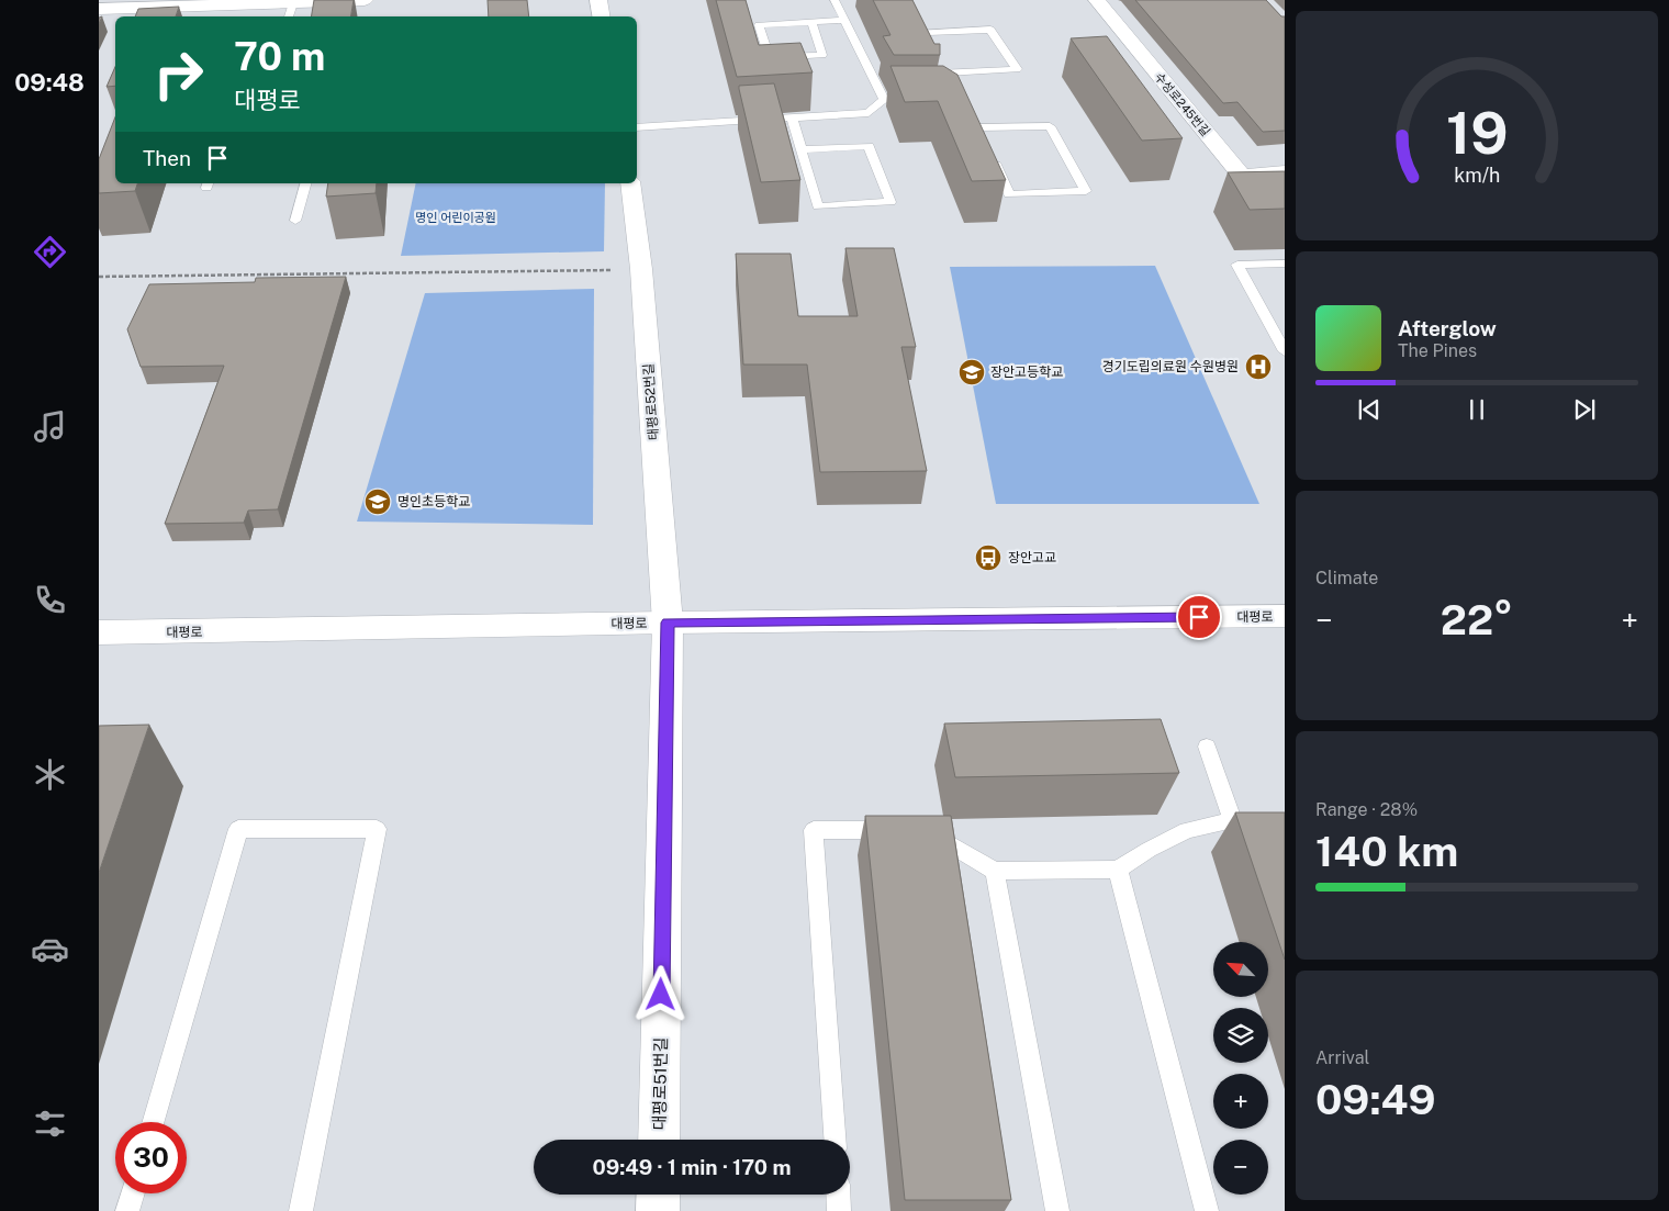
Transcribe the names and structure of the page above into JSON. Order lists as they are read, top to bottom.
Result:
{
  "streets": {
    "street": [
      "수성로245번길",
      "태평로52번길",
      "대평로",
      "대평로51번길"
    ]
  },
  "crossings": [
    ["태평로52번길", "대평로"],
    ["태평로52번길", "대평로51번길"],
    ["대평로", "대평로51번길"]
  ],
  "parks": ["명인 어린이공원"],
  "places": {
    "hospital": ["경기도립의료원 수원병원"],
    "school or university": ["장안고등학교", "명인초등학교"],
    "bus stop": ["장안고교"]
  },
  "north": "top left",
  "page": {
    "tabs": "09:48",
    "turn": ["70 m", "대평로"],
    "then": "Then",
    "song": ["Afterglow", "The Pines"],
    "tile": [
      "Climate",
      ["Range · 28%", "140 km"],
      ["Arrival", "09:49"]
    ],
    "heat": ["−", "22°", "+"],
    "map_buttons": ["+", "−"],
    "limit": "30",
    "trip": "09:49 · 1 min · 170 m",
    "gauge": ["19", "km/h"]
  }
}
